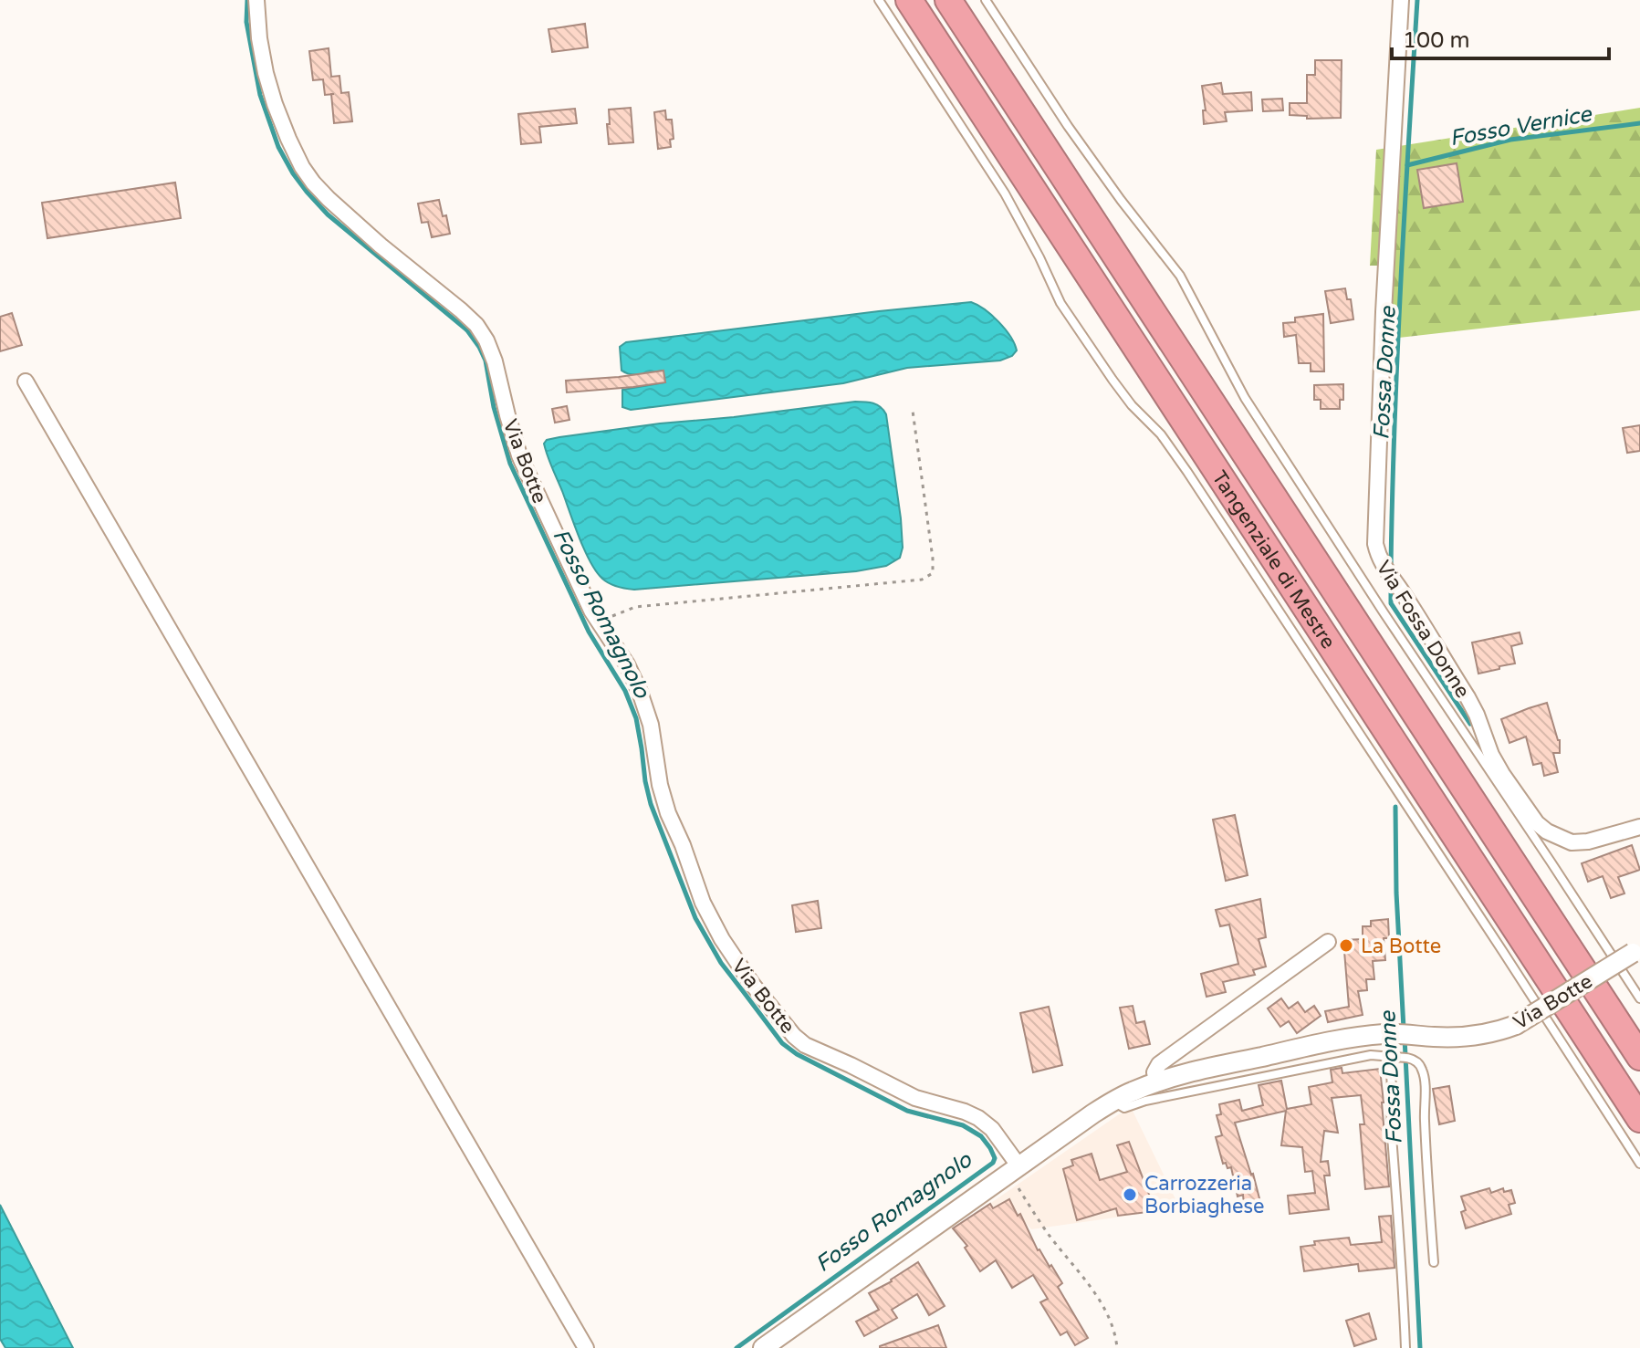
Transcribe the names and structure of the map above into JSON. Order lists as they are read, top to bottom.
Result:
{
  "streets": {
    "highway": ["Tangenziale di Mestre"],
    "street": ["Via Botte", "Via Fossa Donne"]
  },
  "water": ["Fosso Vernice", "Fossa Donne", "Fosso Romagnolo"],
  "places": ["La Botte", "Carrozzeria Borbiaghese"],
  "scale_bar": "100 m"
}
